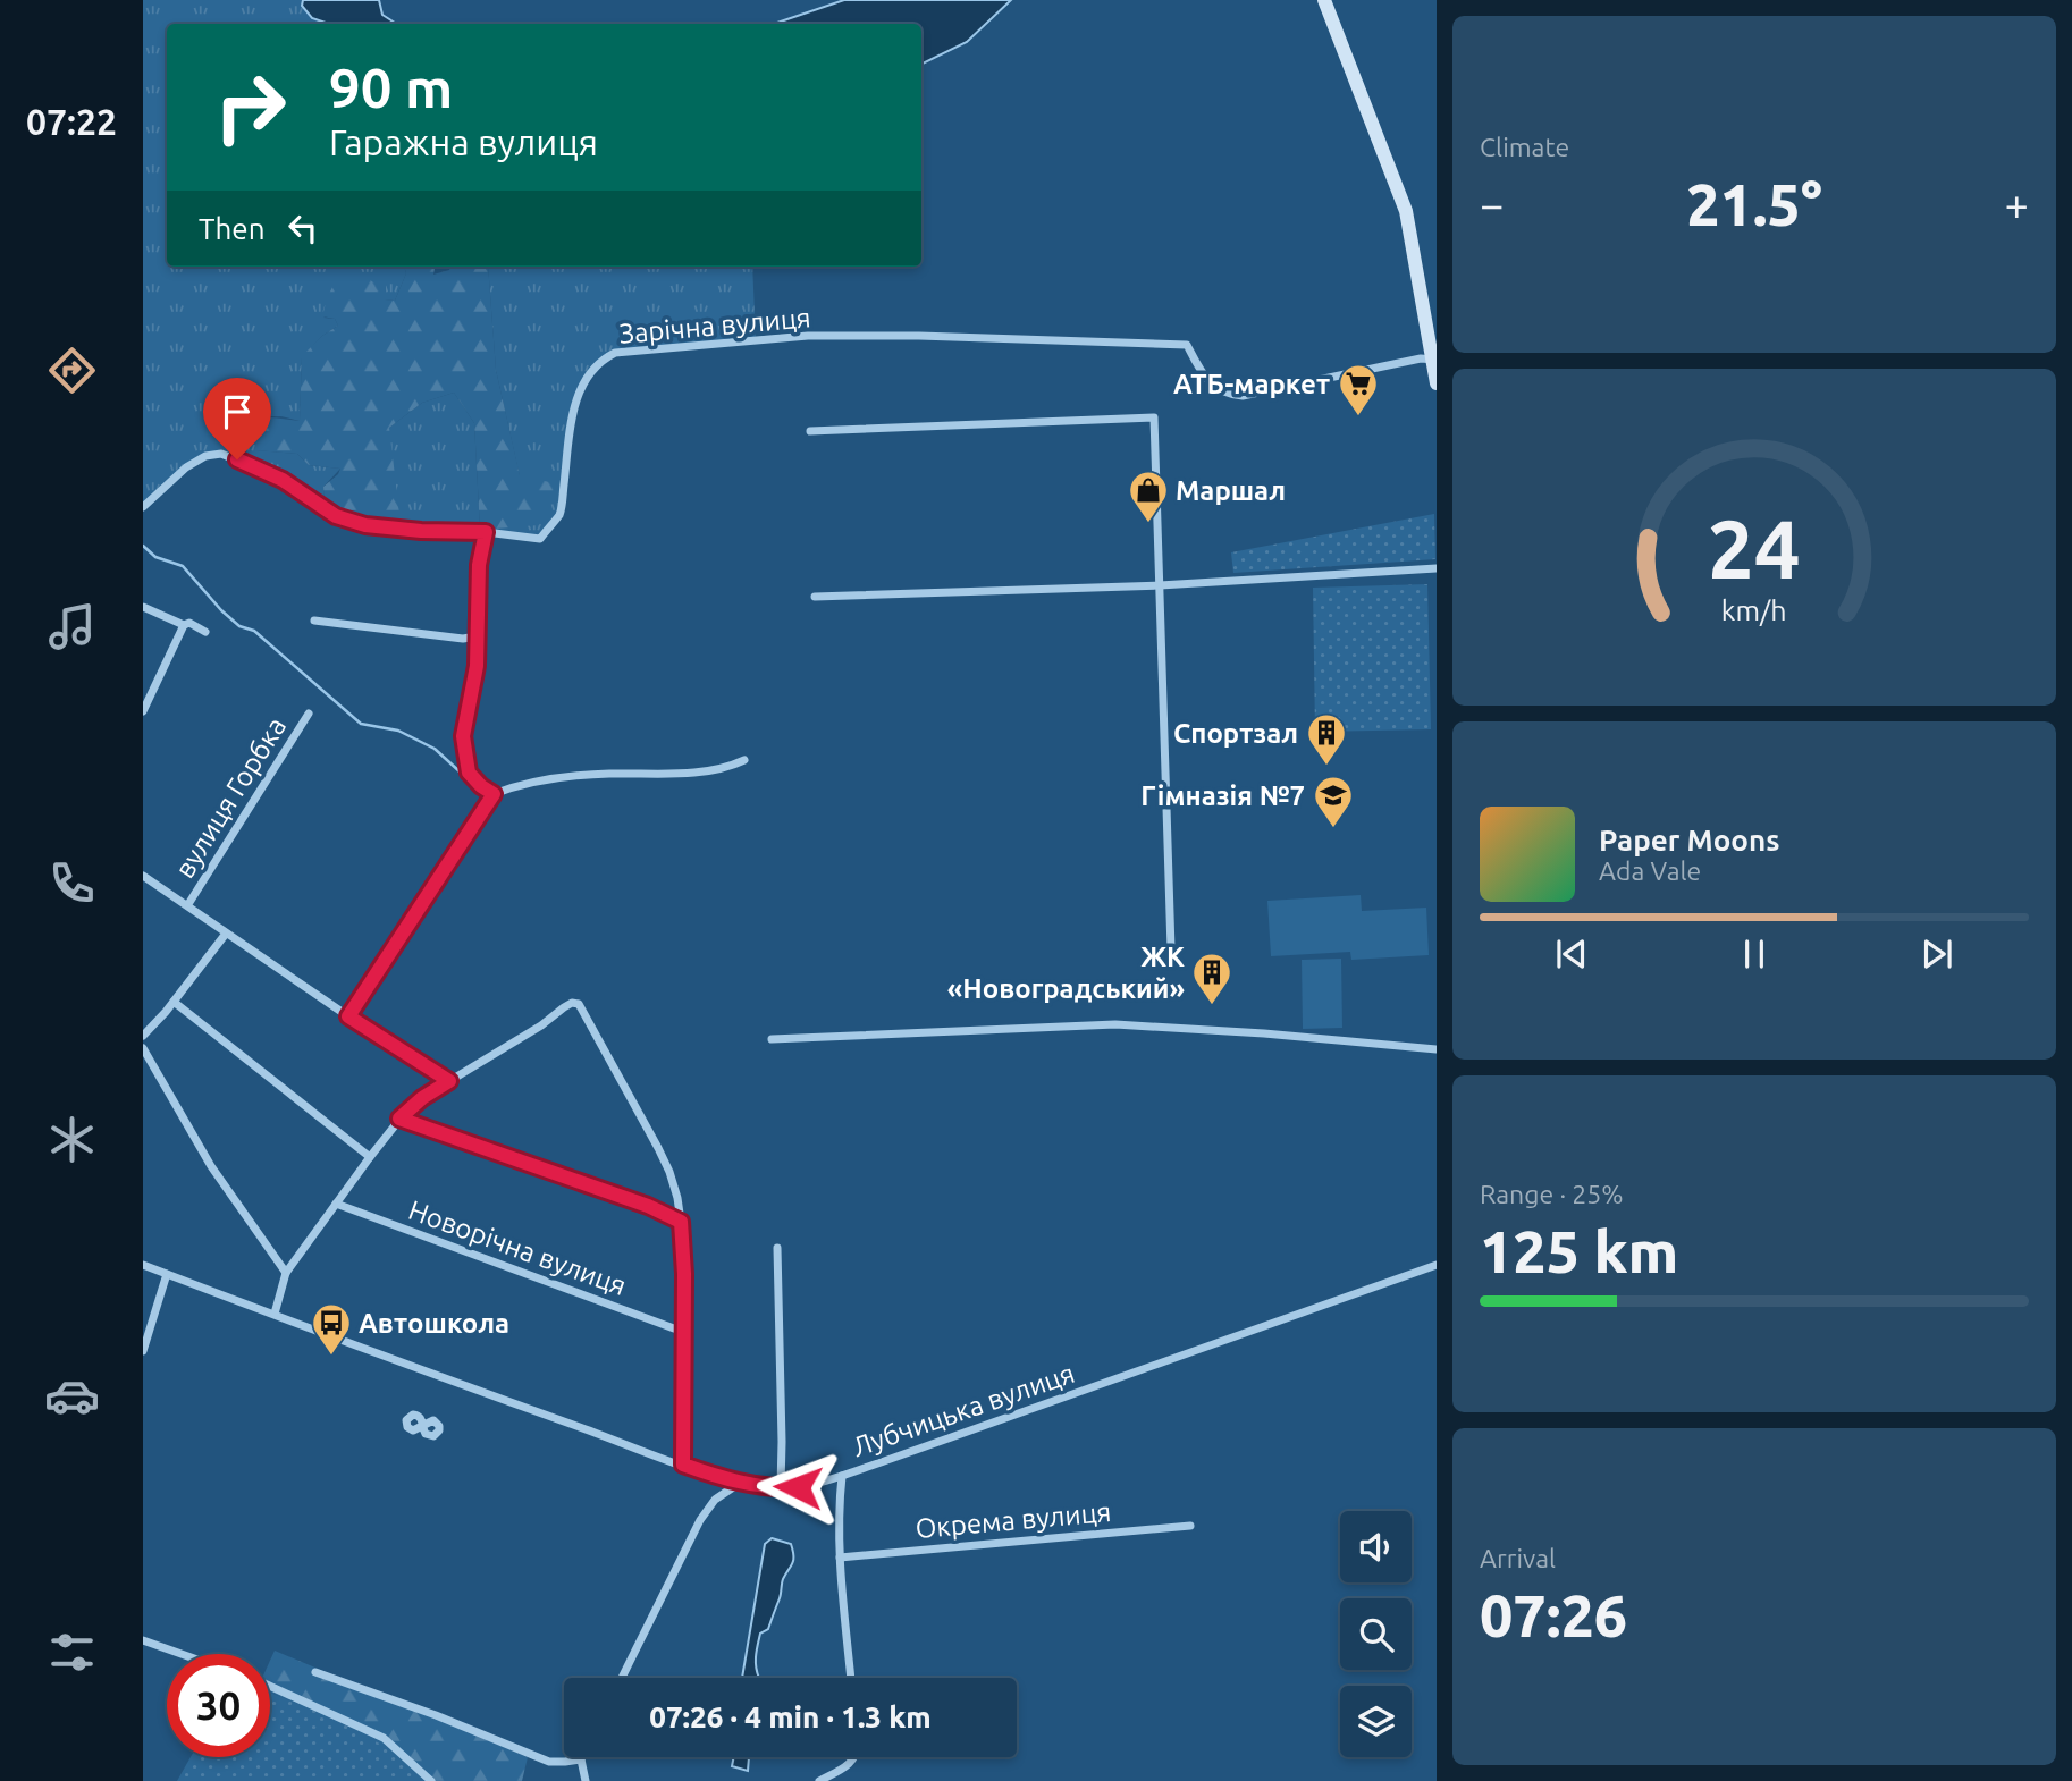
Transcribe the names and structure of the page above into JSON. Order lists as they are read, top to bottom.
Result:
{
  "streets": {
    "street": [
      "Зарічна вулиця",
      "вулиця Горбка",
      "Новорічна вулиця",
      "Лубчицька вулиця",
      "Окрема вулиця"
    ]
  },
  "places": {
    "supermarket": ["АТБ-маркет"],
    "shop": ["Маршал"],
    "building": ["Спортзал", "ЖК «Новоградський»"],
    "school or university": ["Гімназія №7"],
    "bus stop": ["Автошкола"]
  },
  "page": {
    "tabs": "07:22",
    "tile": [
      "Climate",
      ["Range · 25%", "125 km"],
      ["Arrival", "07:26"]
    ],
    "turn": ["90 m", "Гаражна вулиця"],
    "heat": ["−", "21.5°", "+"],
    "then": "Then",
    "song": ["Paper Moons", "Ada Vale"],
    "limit": "30",
    "trip": "07:26 · 4 min · 1.3 km",
    "gauge": ["24", "km/h"]
  }
}
